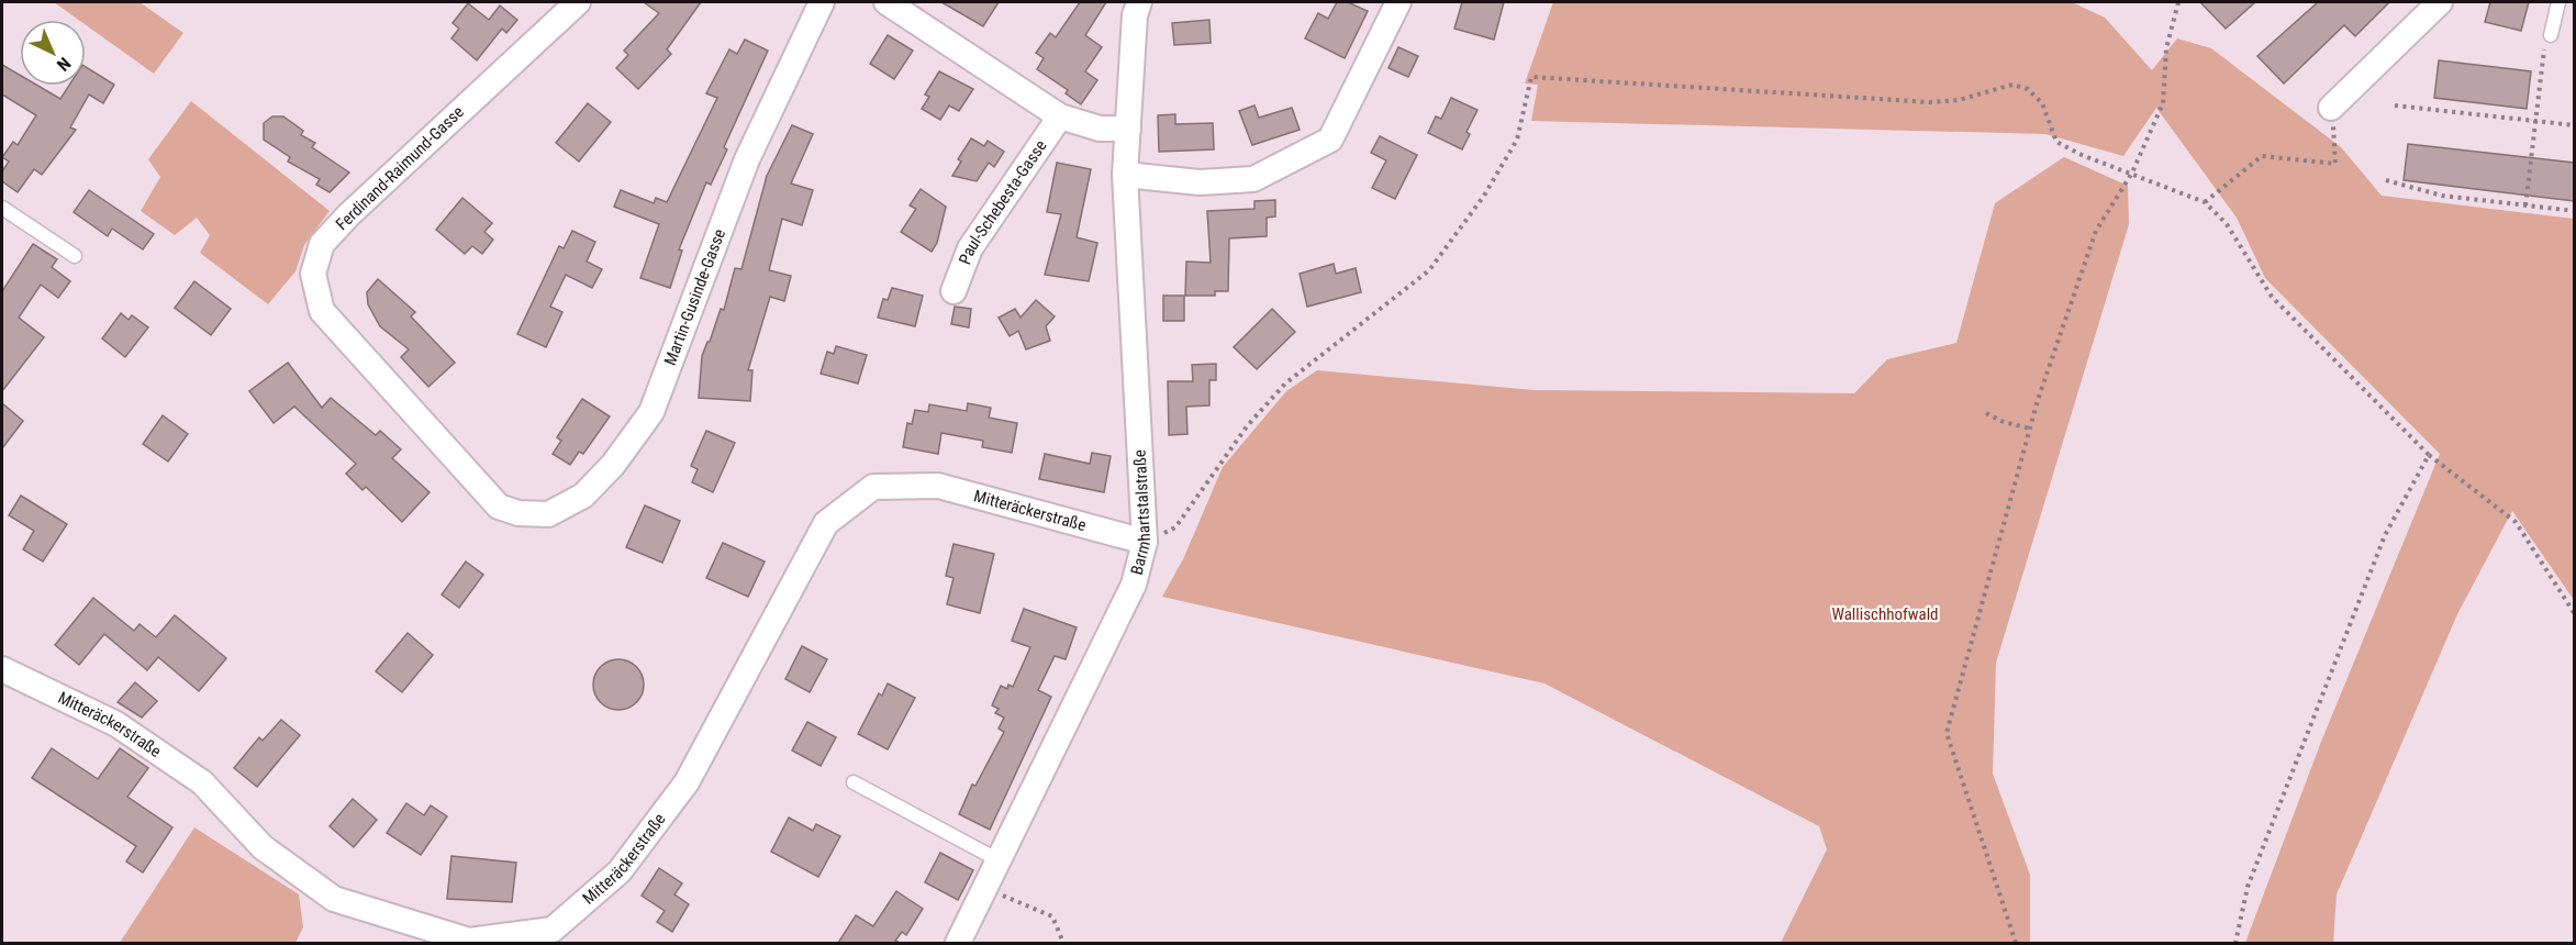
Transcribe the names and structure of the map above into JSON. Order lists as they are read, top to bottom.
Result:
{
  "streets": {
    "street": [
      "Ferdinand-Raimund-Gasse",
      "Paul-Schebesta-Gasse",
      "Martin-Gusinde-Gasse",
      "Mitteräckerstraße",
      "Barmhartstalstraße"
    ]
  },
  "crossings": [
    ["Ferdinand-Raimund-Gasse", "Martin-Gusinde-Gasse"],
    ["Mitteräckerstraße", "Barmhartstalstraße"]
  ],
  "parks": ["Wallischhofwald"],
  "north": "bottom right"
}
